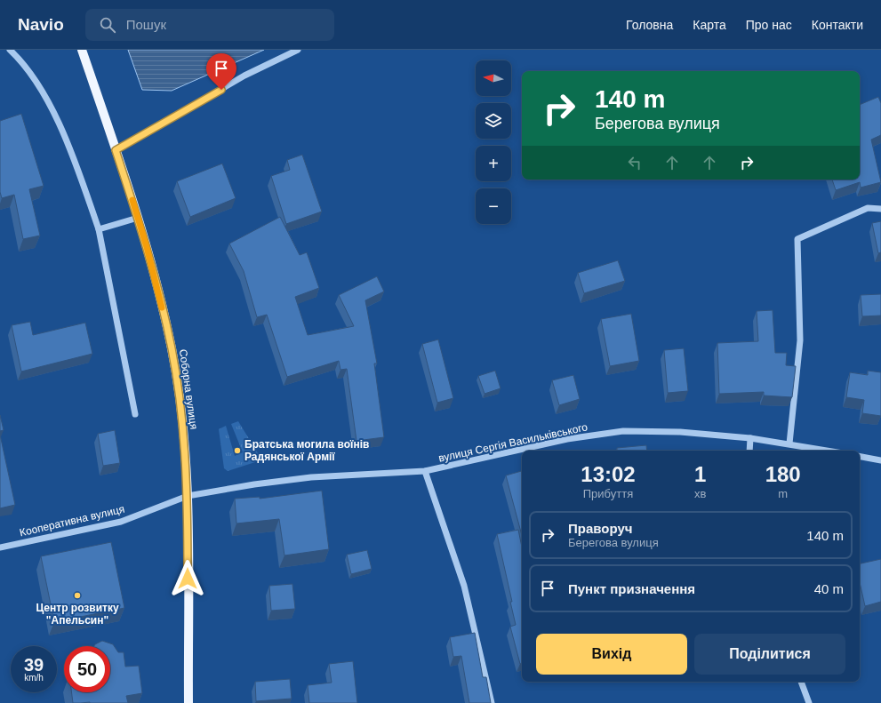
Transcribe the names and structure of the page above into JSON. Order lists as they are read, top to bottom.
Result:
{
  "streets": {
    "main road": ["Соборна вулиця"],
    "street": ["вулиця Сергія Васильківського", "Кооперативна вулиця"]
  },
  "crossings": [
    ["Соборна вулиця", "вулиця Сергія Васильківського"],
    ["Соборна вулиця", "Кооперативна вулиця"],
    ["вулиця Сергія Васильківського", "Кооперативна вулиця"]
  ],
  "places": ["Братська могила воїнів Радянської Армії", "Центр розвитку \"Апельсин\""],
  "north": "left",
  "page": {
    "header": "Navio",
    "search": "Пошук",
    "nav": [
      "Головна",
      "Карта",
      "Про нас",
      "Контакти"
    ],
    "map_buttons": ["+", "−"],
    "turn": ["140 m", "Берегова вулиця"],
    "eta": [
      "13:02",
      "Прибуття",
      "1",
      "хв",
      "180",
      "m"
    ],
    "list": [
      {
        "name": "Праворуч",
        "note": "Берегова вулиця",
        "value": "140 m"
      },
      {
        "name": "Пункт призначення",
        "value": "40 m"
      }
    ],
    "buttons": ["Вихід", "Поділитися"],
    "speed": "39 km/h",
    "limit": "50"
  }
}
